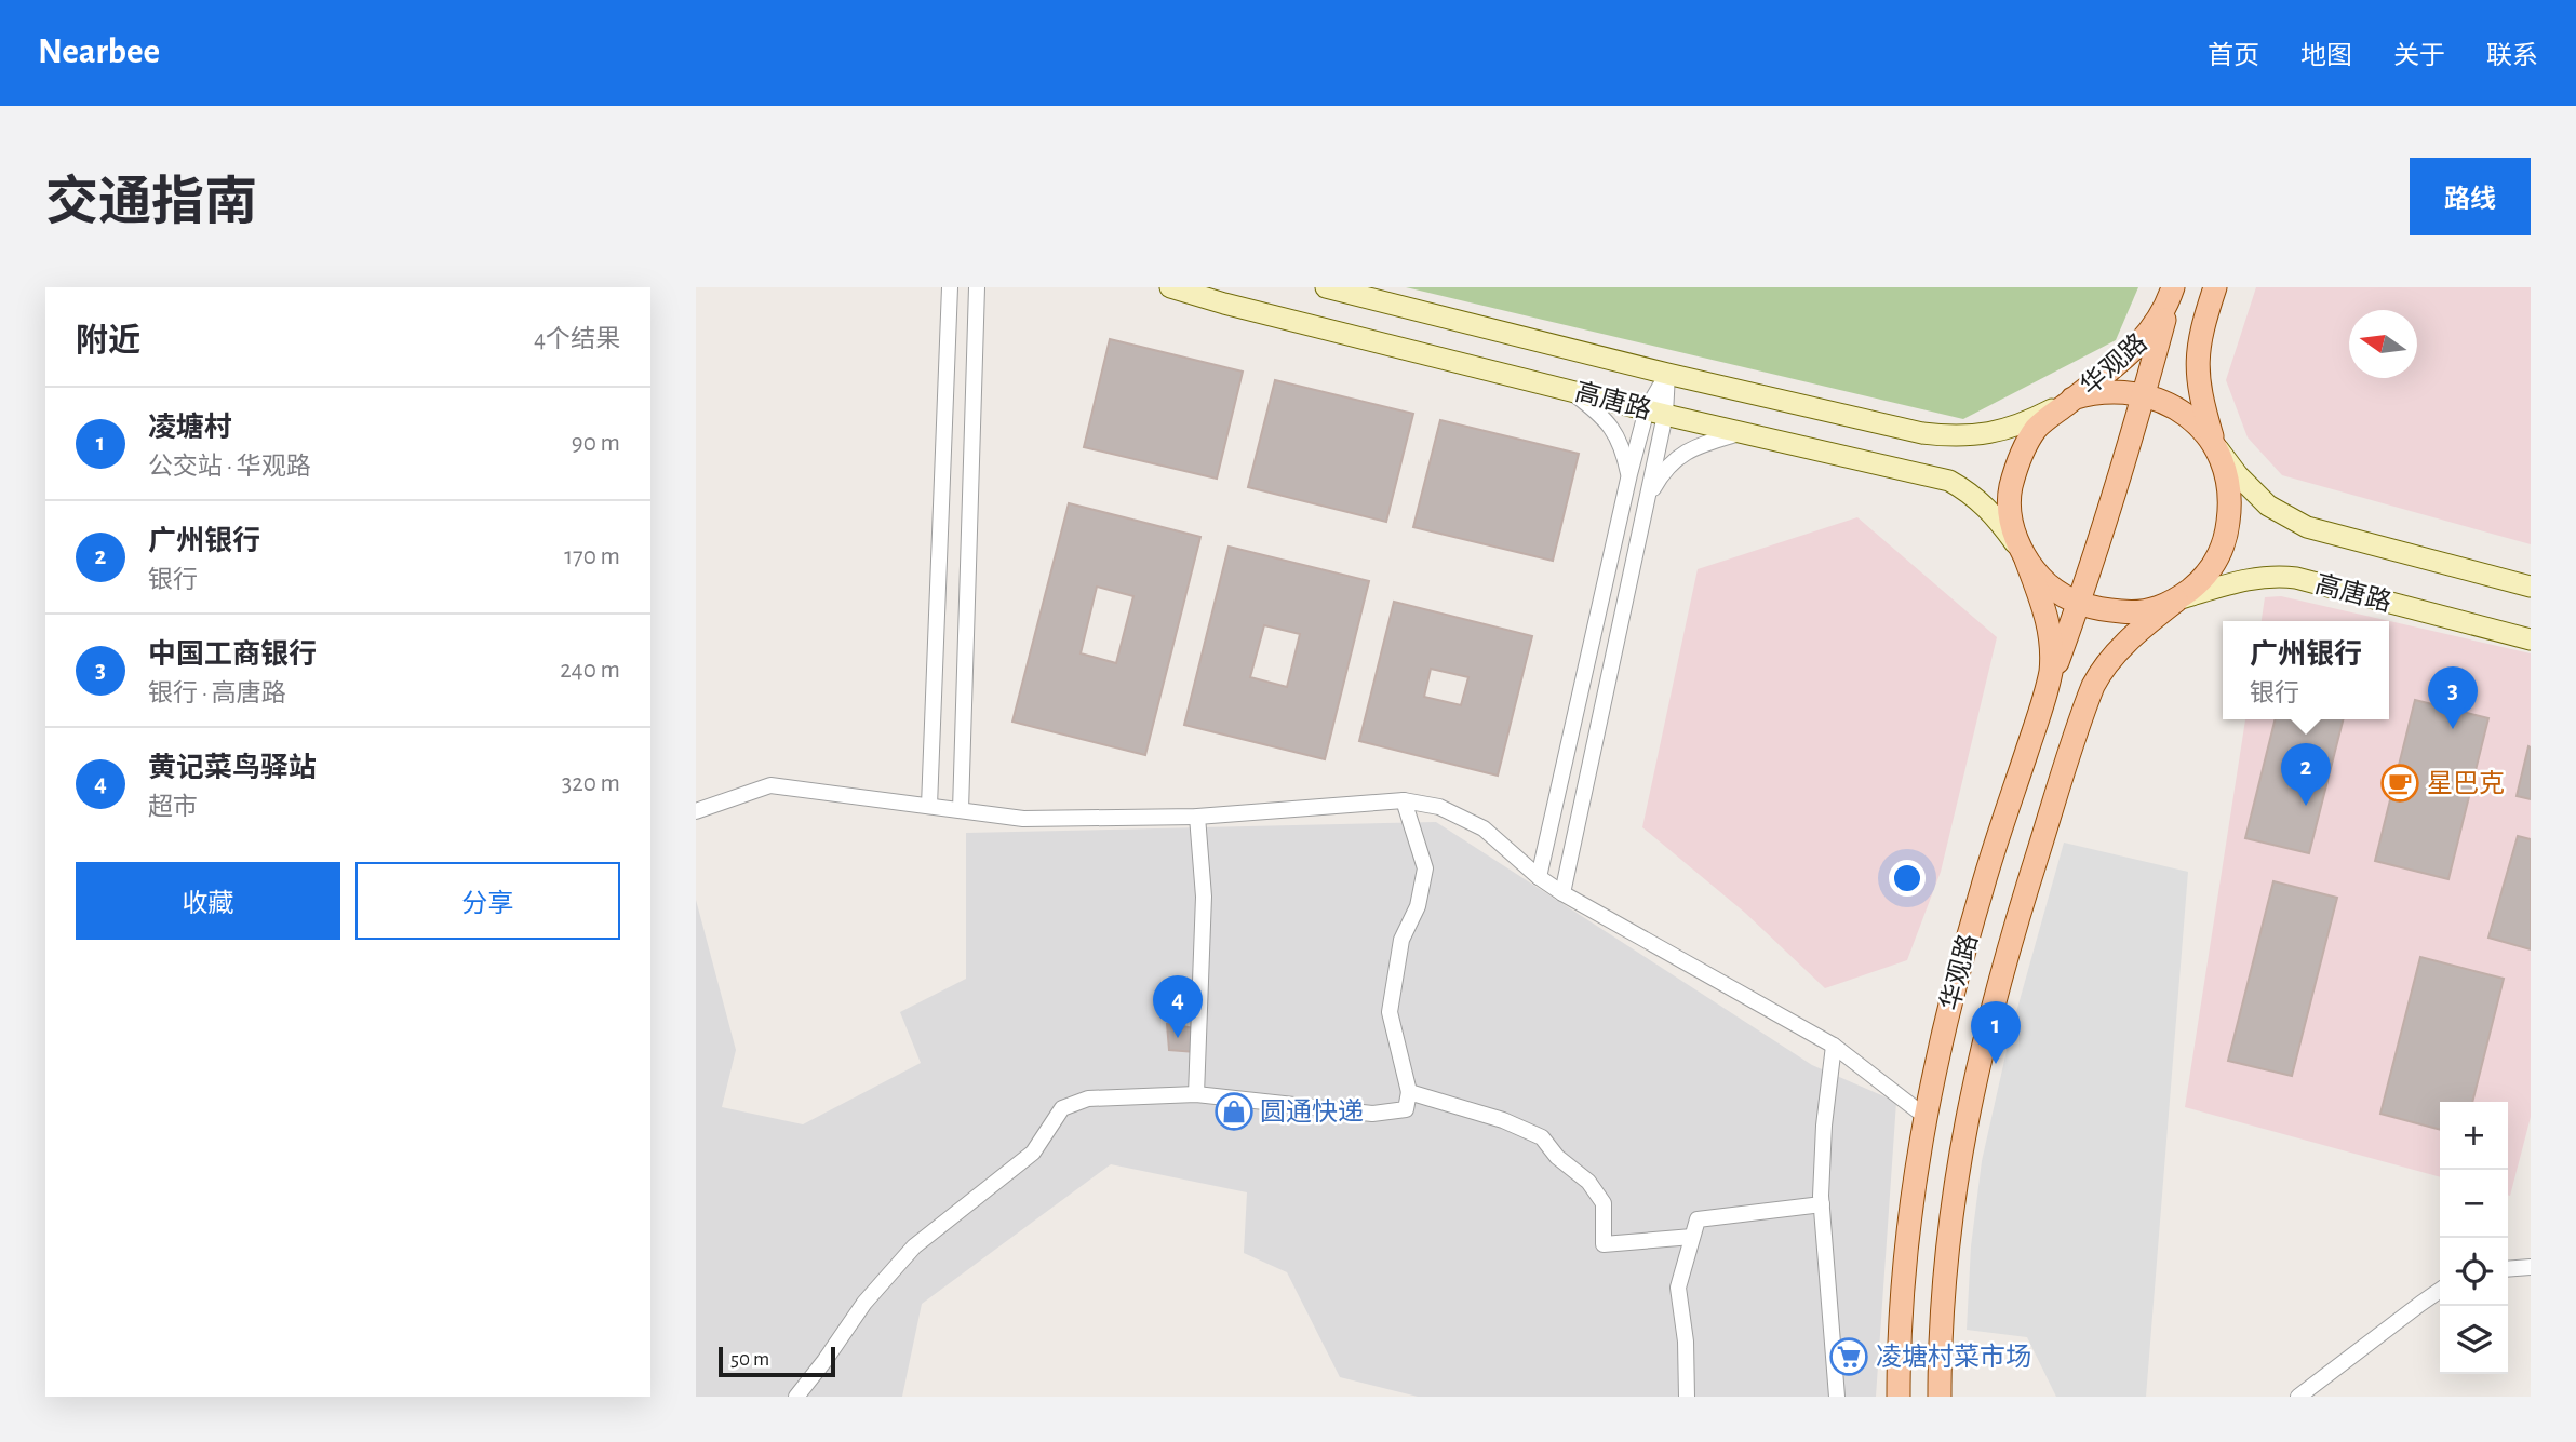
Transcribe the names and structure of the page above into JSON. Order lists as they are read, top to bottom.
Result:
{
  "streets": {
    "main road": ["华观路"],
    "street": ["高唐路"]
  },
  "crossings": [
    ["华观路", "高唐路"]
  ],
  "places": {
    "cafe": ["星巴克"],
    "shop": ["圆通快递"],
    "supermarket": ["凌塘村菜市场"]
  },
  "scale_bar": "50 m",
  "north": "left",
  "page": {
    "header": "Nearbee",
    "nav": [
      "首页",
      "地图",
      "关于",
      "联系"
    ],
    "title": "交通指南",
    "buttons": [
      "路线",
      ["收藏", "分享"]
    ],
    "heading": ["附近", "4个结果"],
    "list": [
      {
        "mark": "1",
        "name": "凌塘村",
        "note": "公交站 · 华观路",
        "value": "90 m"
      },
      {
        "mark": "2",
        "name": "广州银行",
        "note": "银行",
        "value": "170 m"
      },
      {
        "mark": "3",
        "name": "中国工商银行",
        "note": "银行 · 高唐路",
        "value": "240 m"
      },
      {
        "mark": "4",
        "name": "黄记菜鸟驿站",
        "note": "超市",
        "value": "320 m"
      }
    ],
    "popup": ["广州银行", "银行"],
    "pins": [
      "3",
      "2",
      "4",
      "1"
    ],
    "map_buttons": ["+", "−"],
    "scale": "50 m"
  }
}
